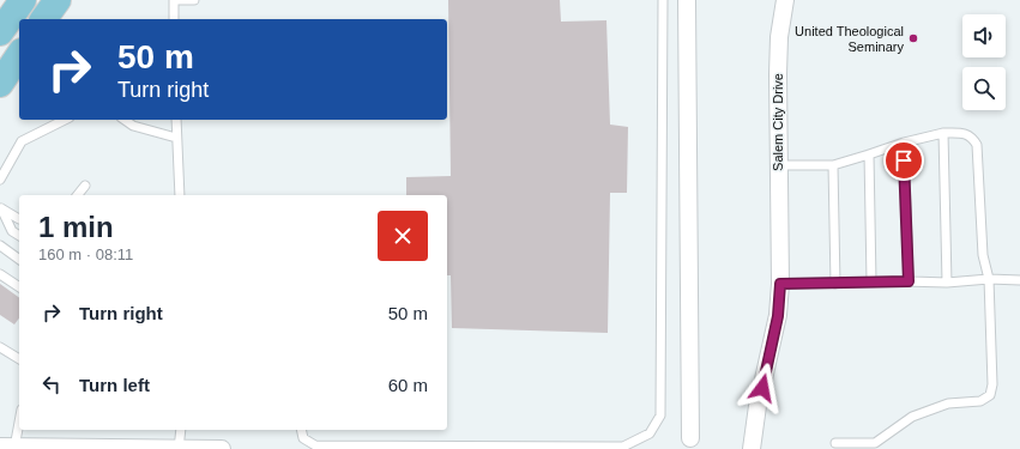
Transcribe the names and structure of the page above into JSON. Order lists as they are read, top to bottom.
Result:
{
  "streets": {
    "street": ["Salem City Drive"]
  },
  "places": ["United Theological Seminary"],
  "page": {
    "turn": ["50 m", "Turn right"],
    "heading": ["1 min", "160 m · 08:11"],
    "list": [
      {
        "name": "Turn right",
        "value": "50 m"
      },
      {
        "name": "Turn left",
        "value": "60 m"
      }
    ]
  }
}
